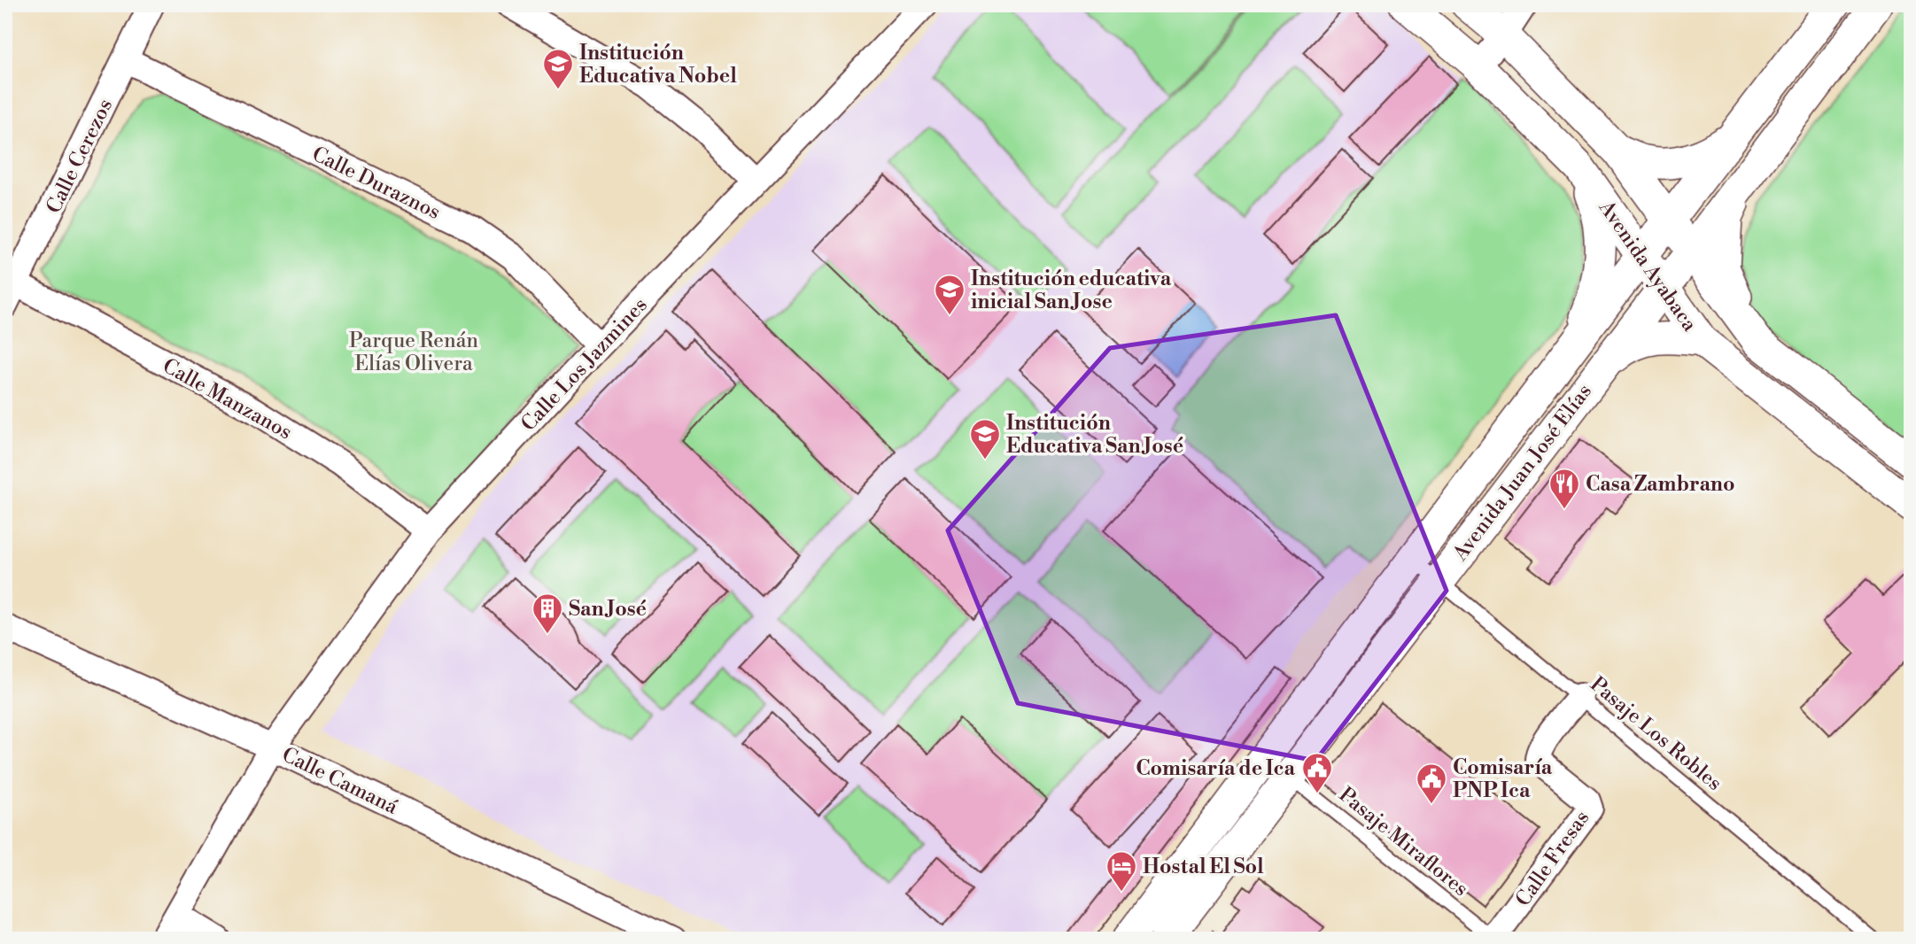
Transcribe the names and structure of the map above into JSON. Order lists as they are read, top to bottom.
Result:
{
  "streets": {
    "street": [
      "Calle Cerezos",
      "Calle Duraznos",
      "Avenida Ayabaca",
      "Calle Los Jazmines",
      "Calle Manzanos",
      "Avenida Juan José Elías",
      "Calle Camaná",
      "Calle Fresas"
    ],
    "lane": ["Pasaje Los Robles", "Pasaje Miraflores"]
  },
  "crossings": [
    ["Calle Cerezos", "Calle Duraznos"],
    ["Calle Cerezos", "Calle Manzanos"],
    ["Calle Duraznos", "Calle Los Jazmines"],
    ["Avenida Ayabaca", "Avenida Juan José Elías"],
    ["Calle Los Jazmines", "Calle Manzanos"],
    ["Calle Los Jazmines", "Calle Camaná"],
    ["Avenida Juan José Elías", "Pasaje Los Robles"],
    ["Avenida Juan José Elías", "Pasaje Miraflores"],
    ["Pasaje Los Robles", "Calle Fresas"],
    ["Pasaje Miraflores", "Calle Fresas"]
  ],
  "parks": ["Parque Renán Elías Olivera"],
  "places": {
    "school or university": ["Institución Educativa Nobel", "Institución educativa inicial San Jose", "Institución Educativa San José"],
    "restaurant": ["Casa Zambrano"],
    "building": ["San José"],
    "public building": ["Comisaría de Ica", "Comisaría PNP Ica"],
    "hotel": ["Hostal El Sol"]
  }
}
